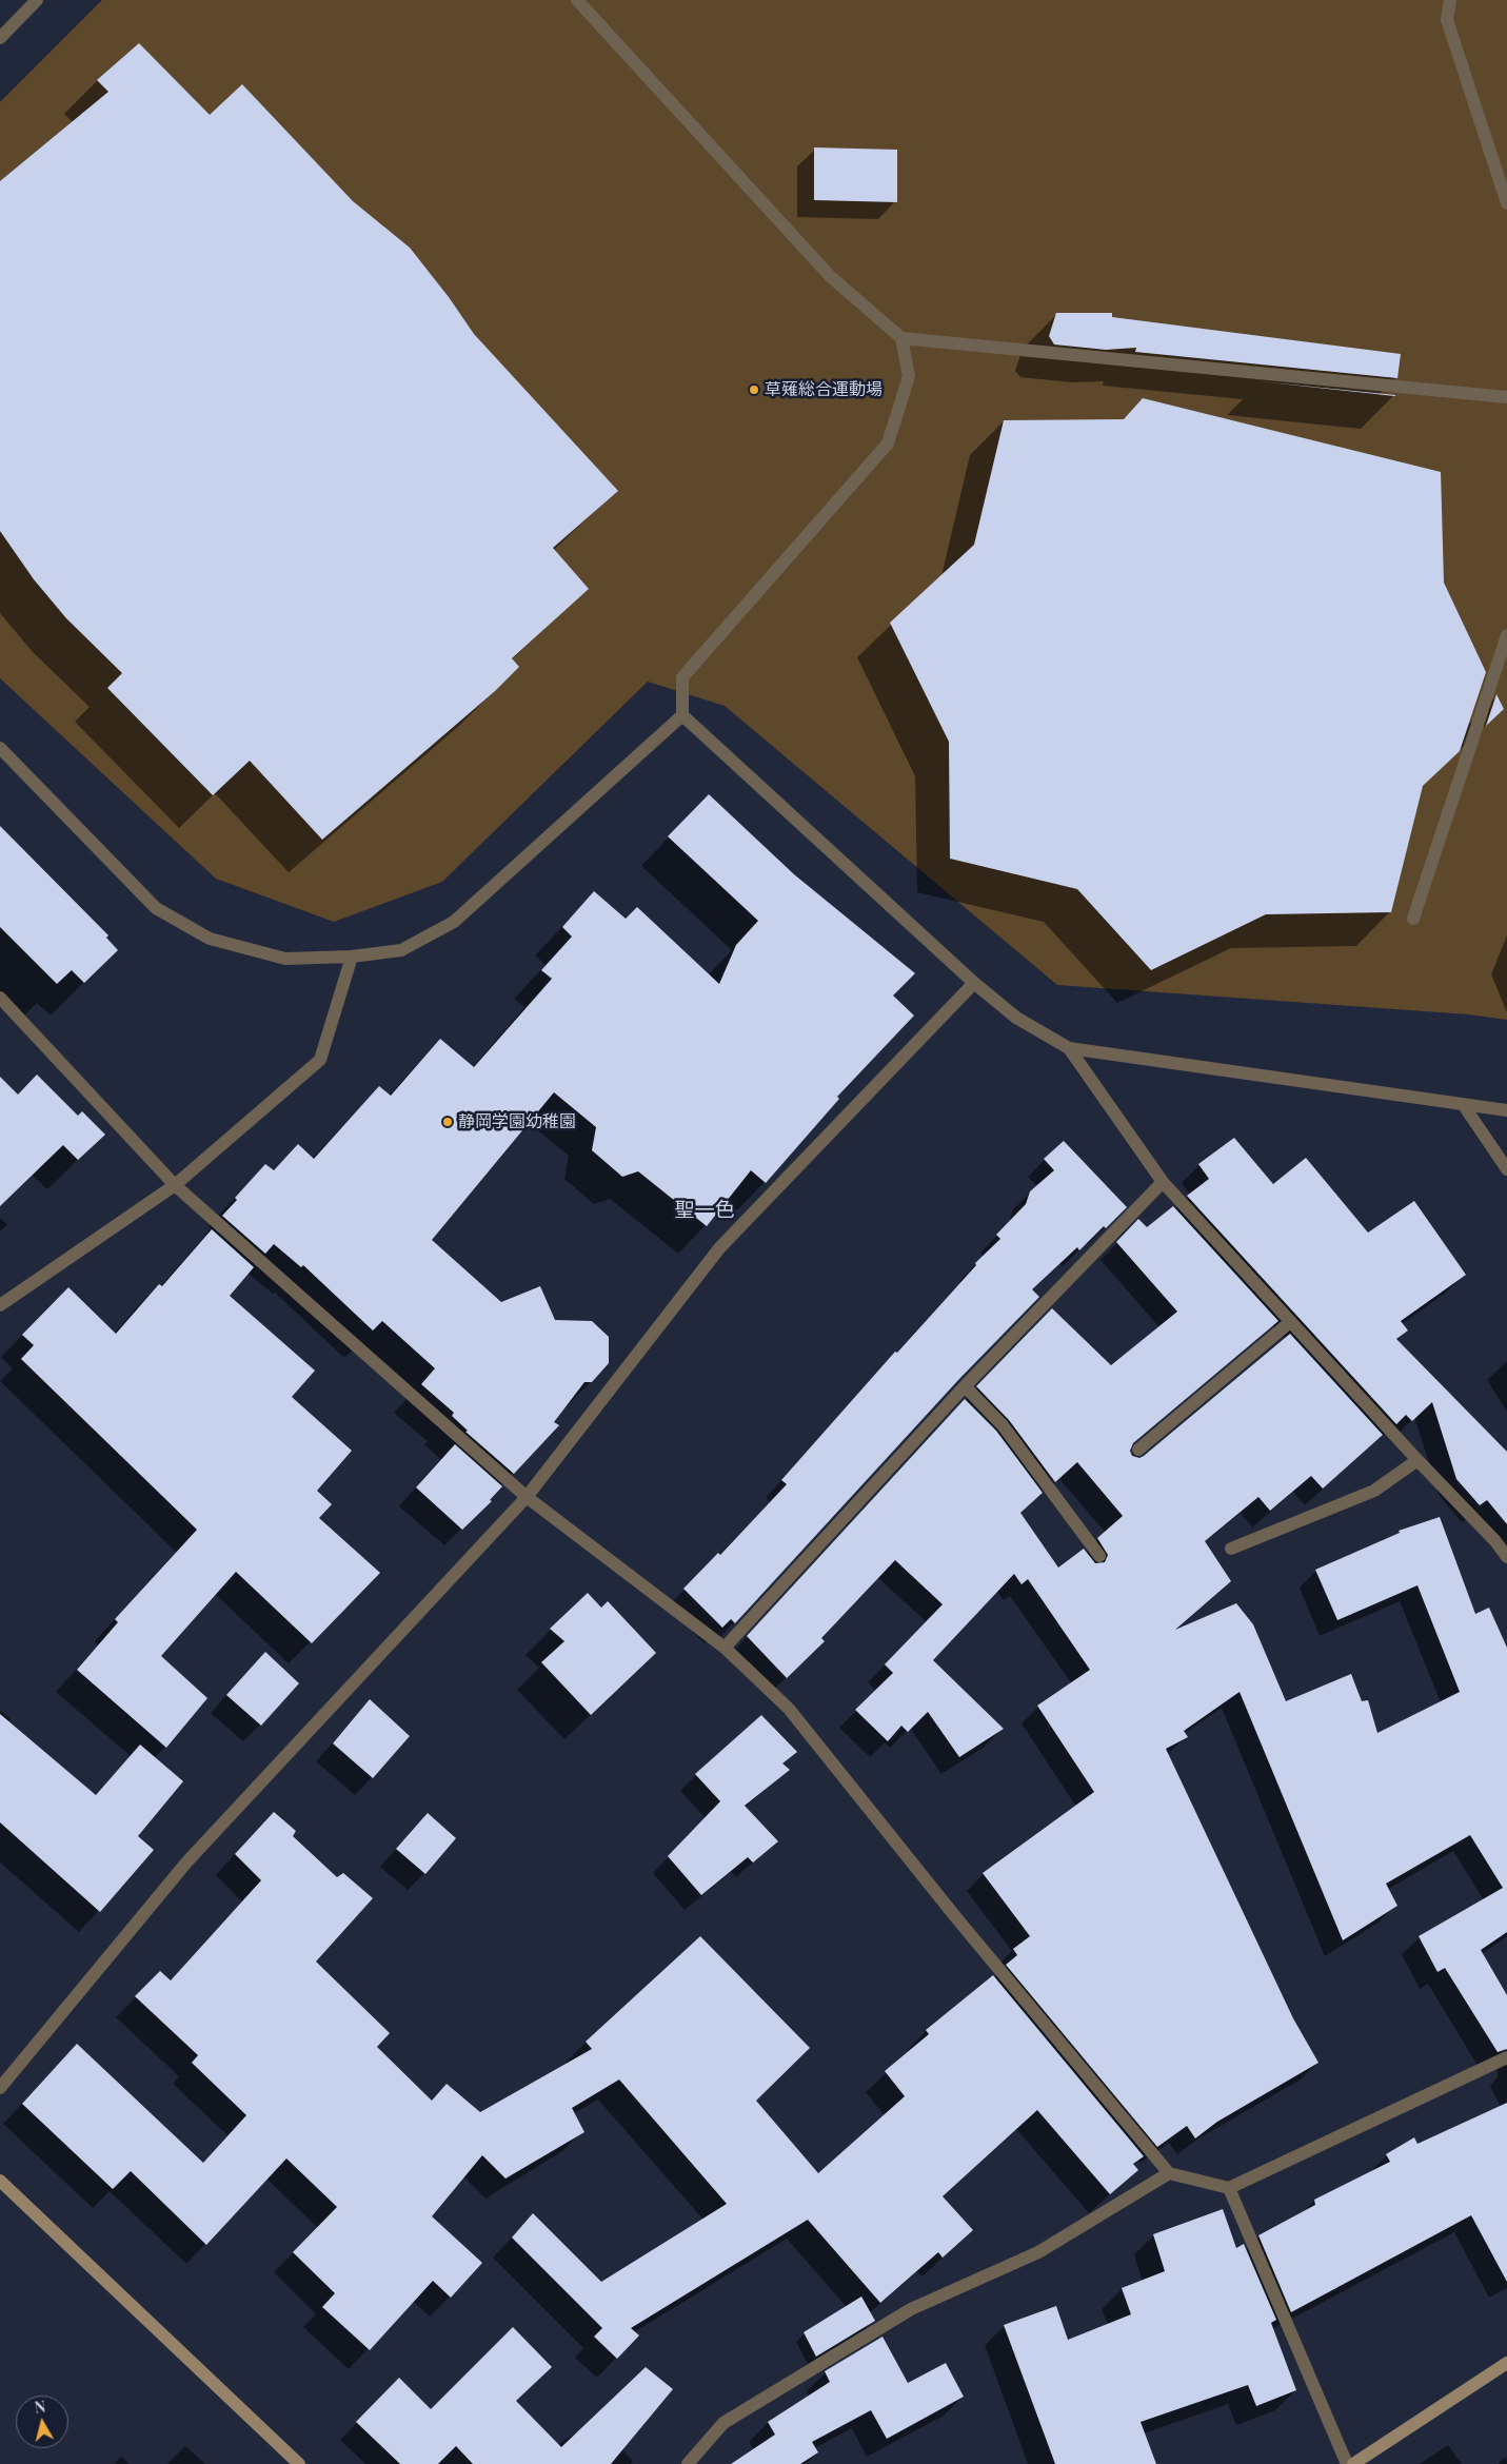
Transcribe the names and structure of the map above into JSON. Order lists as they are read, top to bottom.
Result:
{
  "districts": ["聖一色"],
  "places": ["草薙総合運動場", "静岡学園幼稚園"],
  "north": "top"
}
